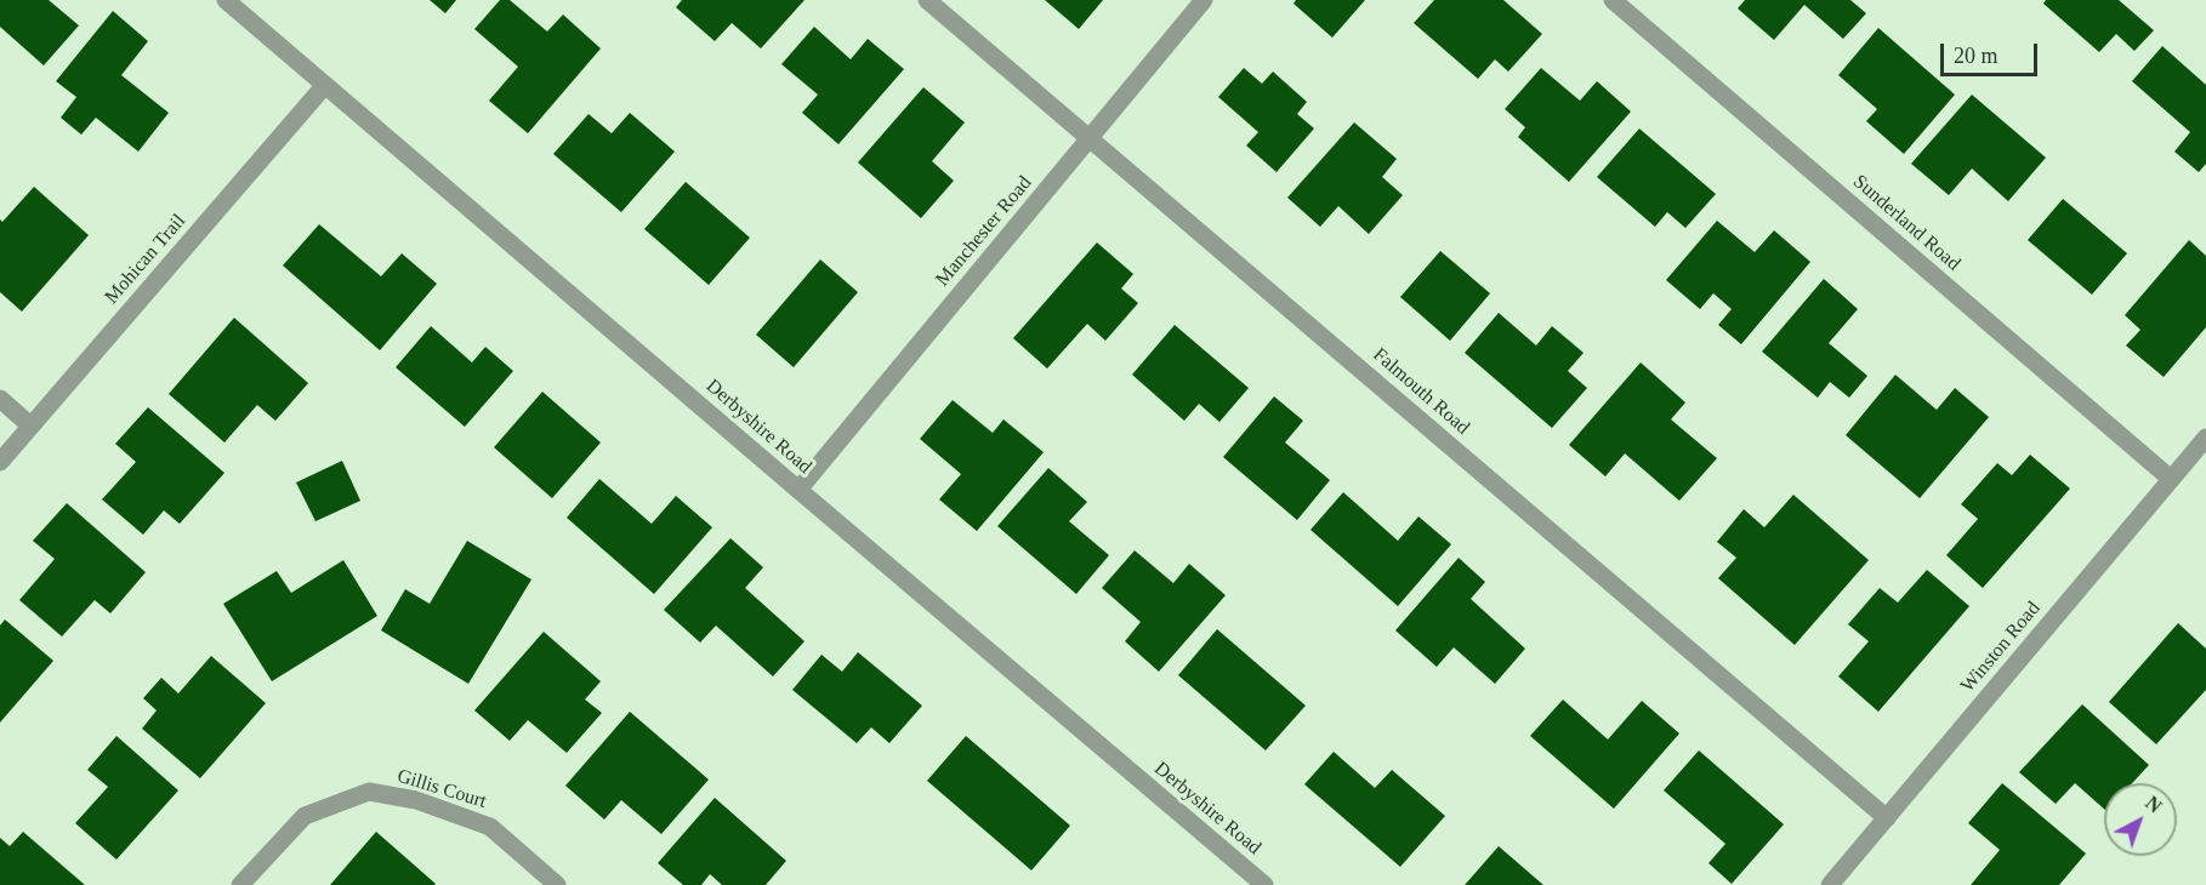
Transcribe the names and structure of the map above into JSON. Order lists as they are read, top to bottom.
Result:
{
  "streets": {
    "street": [
      "Sunderland Road",
      "Manchester Road",
      "Mohican Trail",
      "Falmouth Road",
      "Derbyshire Road",
      "Winston Road",
      "Gillis Court"
    ]
  },
  "crossings": [
    ["Sunderland Road", "Winston Road"],
    ["Manchester Road", "Falmouth Road"],
    ["Manchester Road", "Derbyshire Road"],
    ["Mohican Trail", "Derbyshire Road"],
    ["Falmouth Road", "Winston Road"]
  ],
  "scale_bar": "20 m",
  "north": "top right"
}
